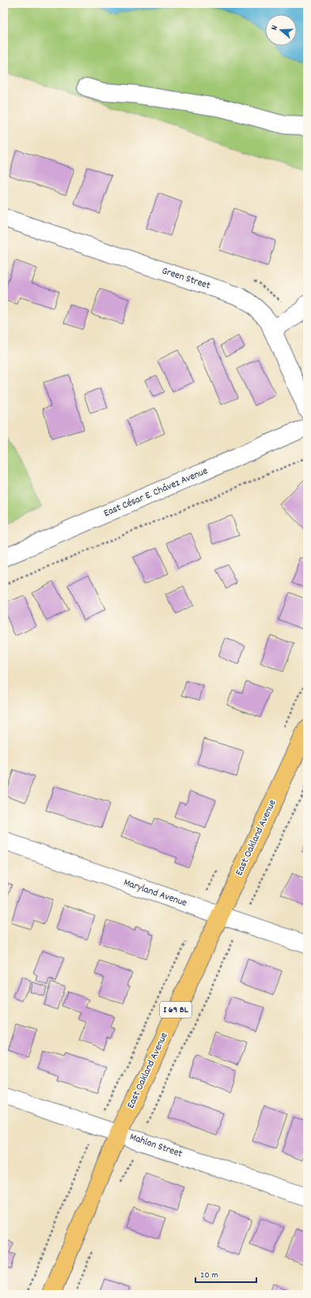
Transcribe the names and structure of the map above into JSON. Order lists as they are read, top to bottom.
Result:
{
  "streets": {
    "main road": ["East Oakland Avenue", "I 69 BL"],
    "street": [
      "Green Street",
      "East César E. Chávez Avenue",
      "Maryland Avenue",
      "Mahlon Street"
    ]
  },
  "crossings": [
    ["East Oakland Avenue", "Maryland Avenue"],
    ["East Oakland Avenue", "Mahlon Street"]
  ],
  "scale_bar": "20 m",
  "north": "left"
}
